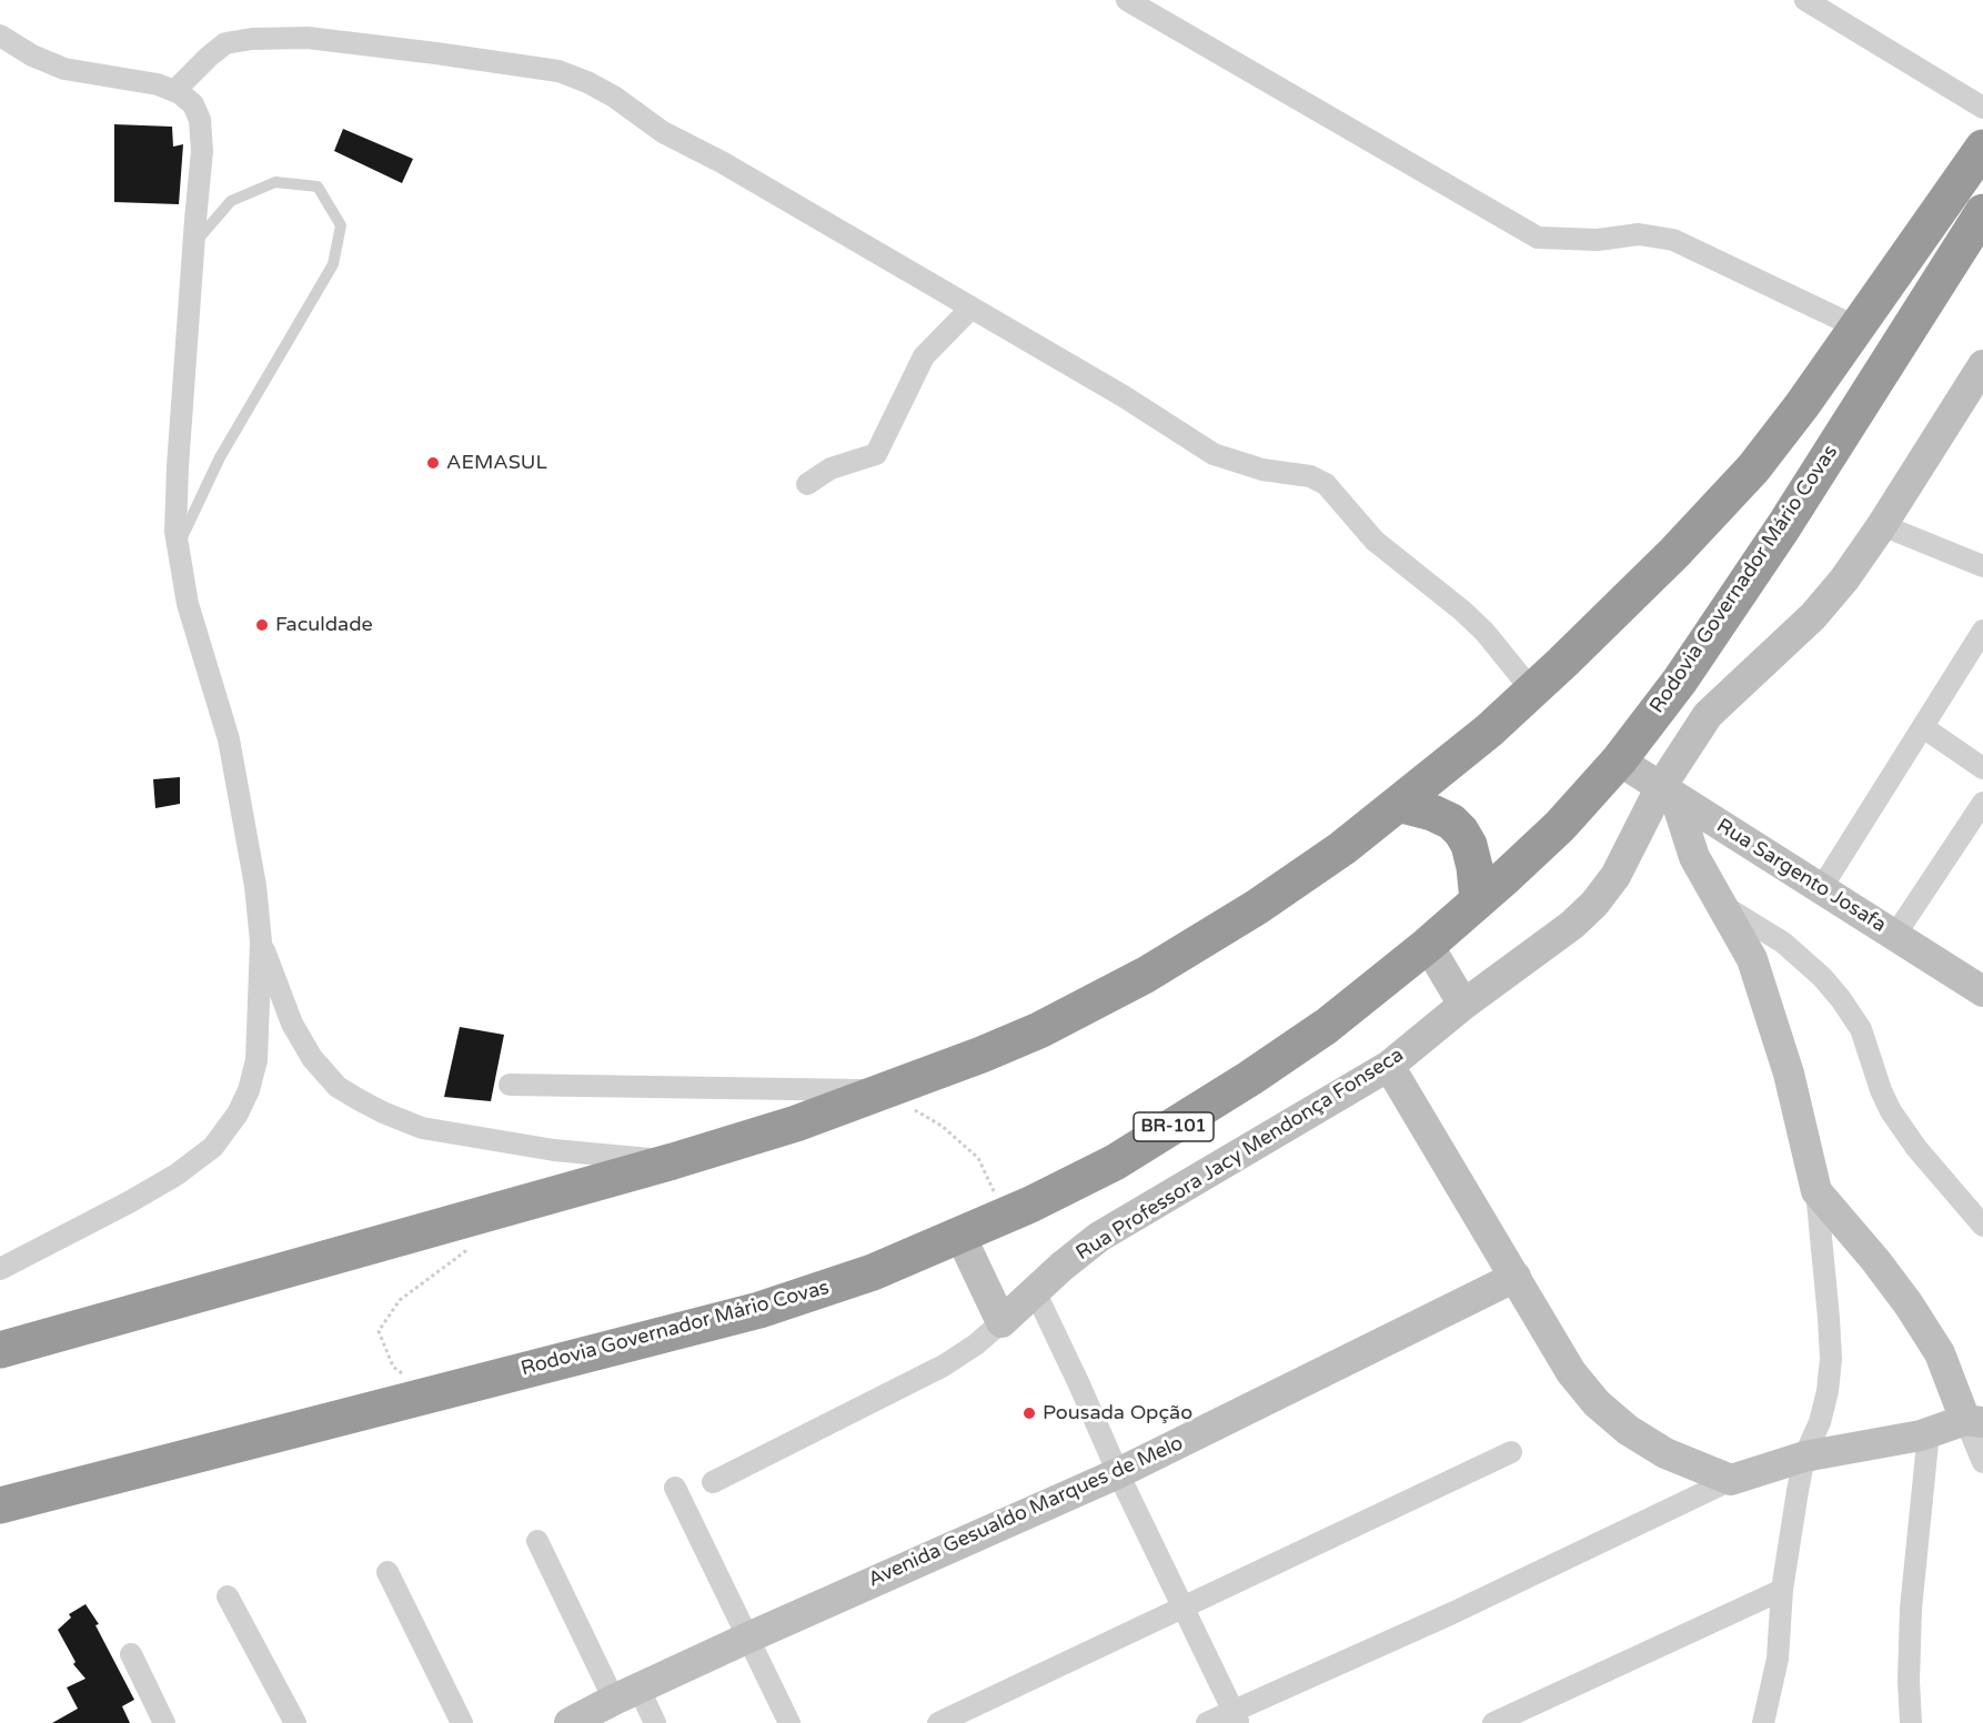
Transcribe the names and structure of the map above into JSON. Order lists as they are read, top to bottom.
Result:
{
  "streets": {
    "highway": ["Rodovia Governador Mário Covas", "BR-101"],
    "street": ["Rua Sargento Josafa", "Rua Professora Jacy Mendonça Fonseca", "Avenida Gesualdo Marques de Melo"]
  },
  "crossings": [
    ["Rodovia Governador Mário Covas", "Rua Sargento Josafa"],
    ["Rua Sargento Josafa", "Rua Professora Jacy Mendonça Fonseca"]
  ],
  "places": ["AEMASUL", "Faculdade", "Pousada Opção"]
}
